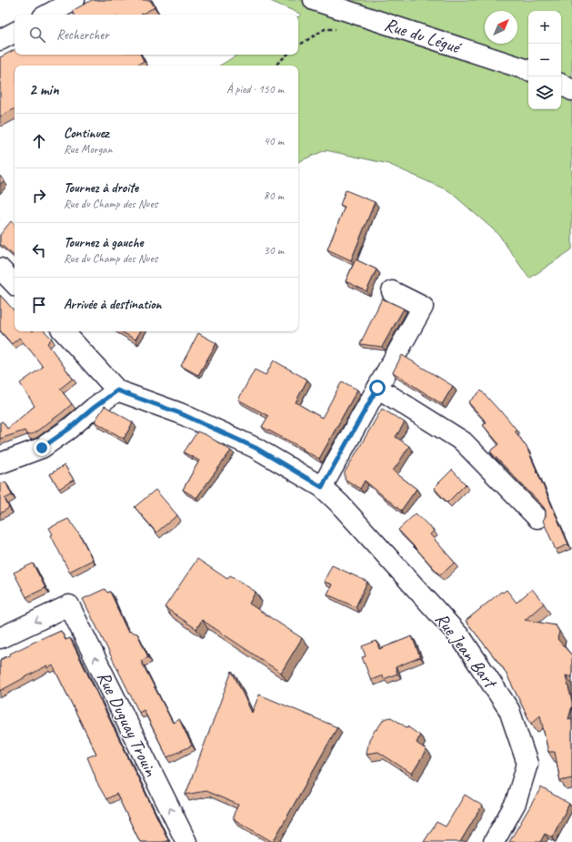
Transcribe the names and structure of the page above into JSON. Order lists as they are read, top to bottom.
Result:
{
  "streets": {
    "street": ["Rue du Légué", "Rue Jean Bart", "Rue Duguay Trouin"]
  },
  "one_way": ["Rue Duguay Trouin"],
  "north": "top right",
  "page": {
    "map_buttons": ["+", "−"],
    "search": "Rechercher",
    "heading": ["2 min", "À pied · 150 m"],
    "list": [
      ["Continuez", "Rue Morgan", "40 m"],
      ["Tournez à droite", "Rue du Champ des Nues", "80 m"],
      ["Tournez à gauche", "Rue du Champ des Nues", "30 m"],
      "Arrivée à destination"
    ]
  }
}
